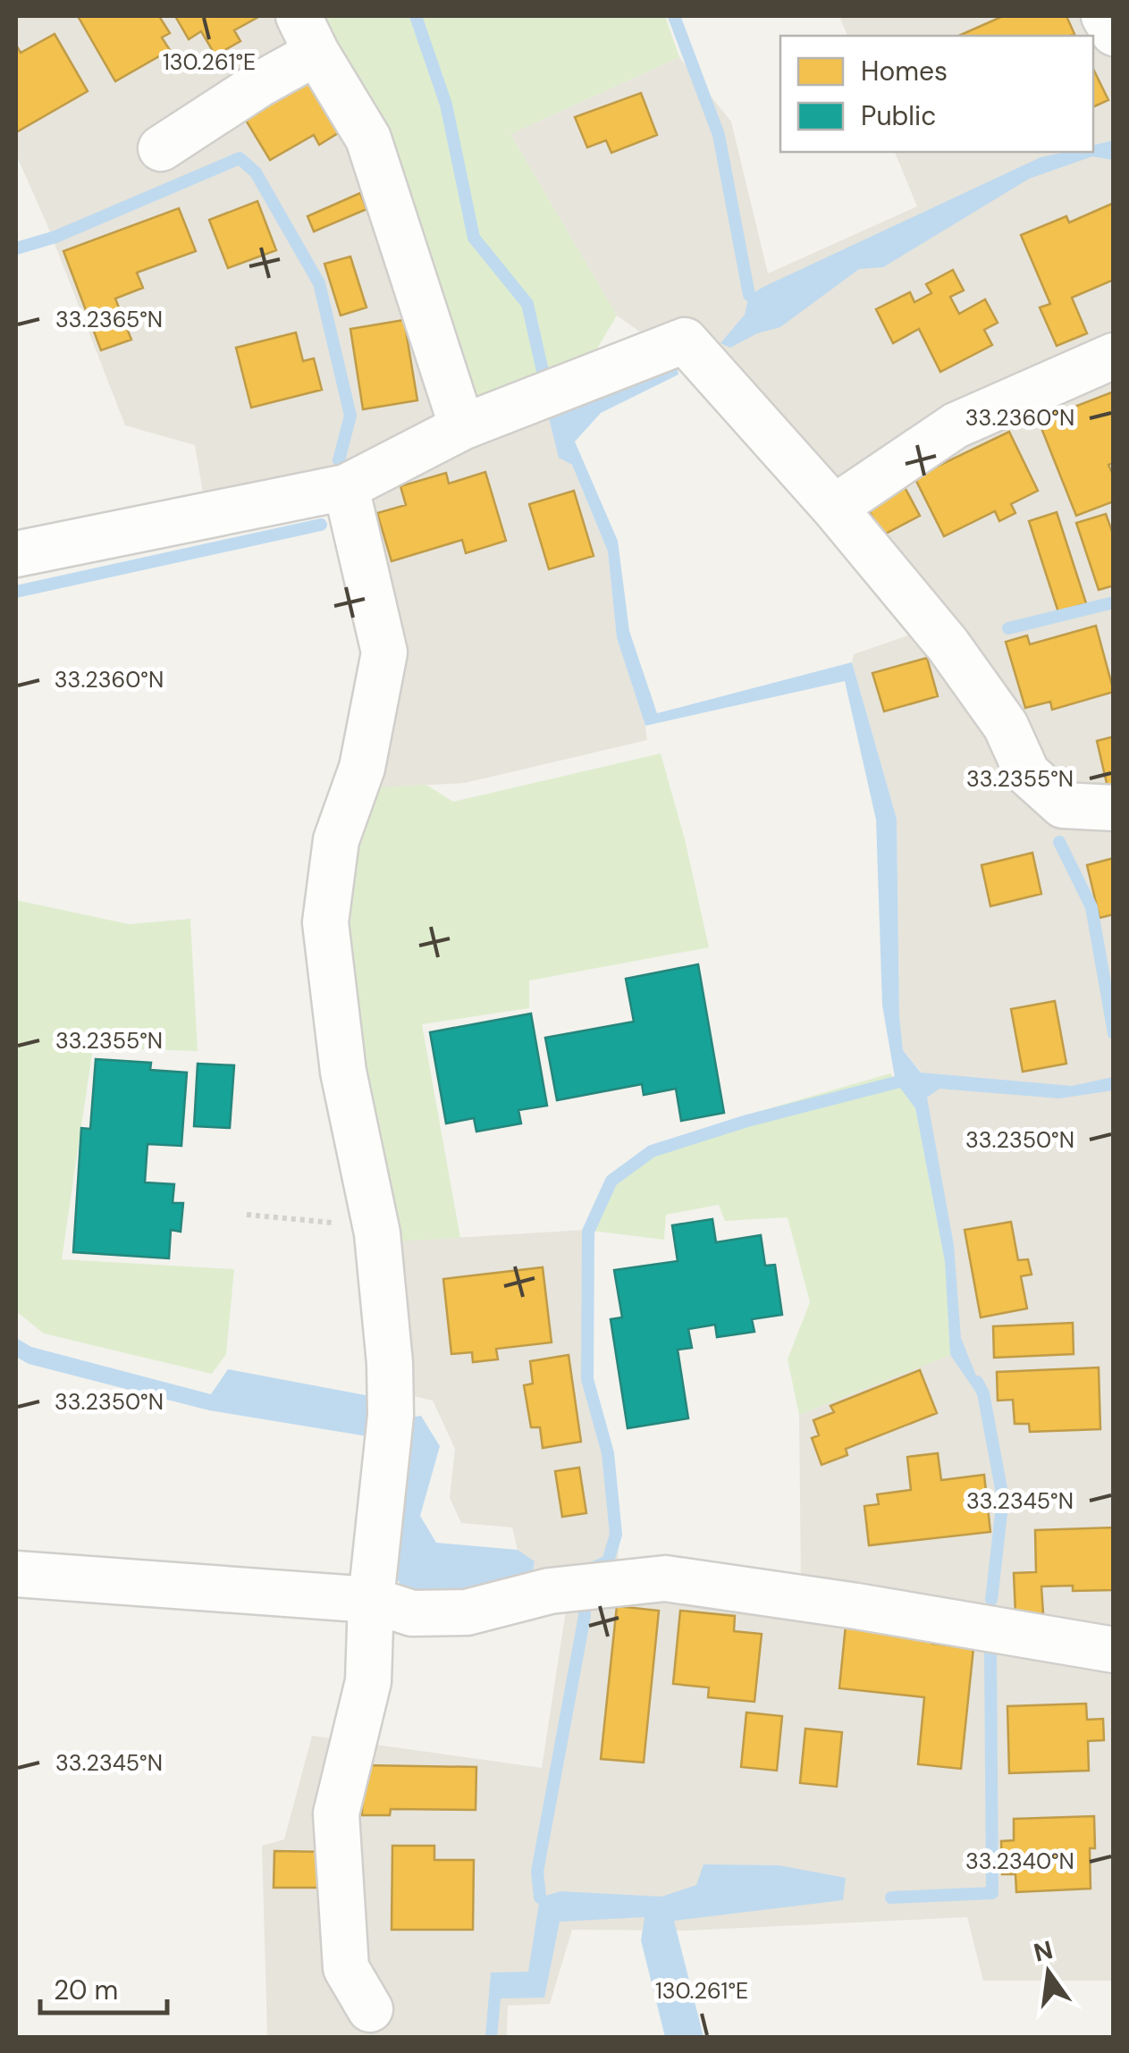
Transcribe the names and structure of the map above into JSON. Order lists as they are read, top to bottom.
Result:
{
  "legend": ["Homes", "Public"],
  "scale_bar": "20 m",
  "north": "top",
  "coordinates": [
    "130.261°E",
    "33.2365°N",
    "33.2360°N",
    "33.2355°N",
    "33.2350°N",
    "33.2345°N",
    "33.2340°N"
  ]
}
